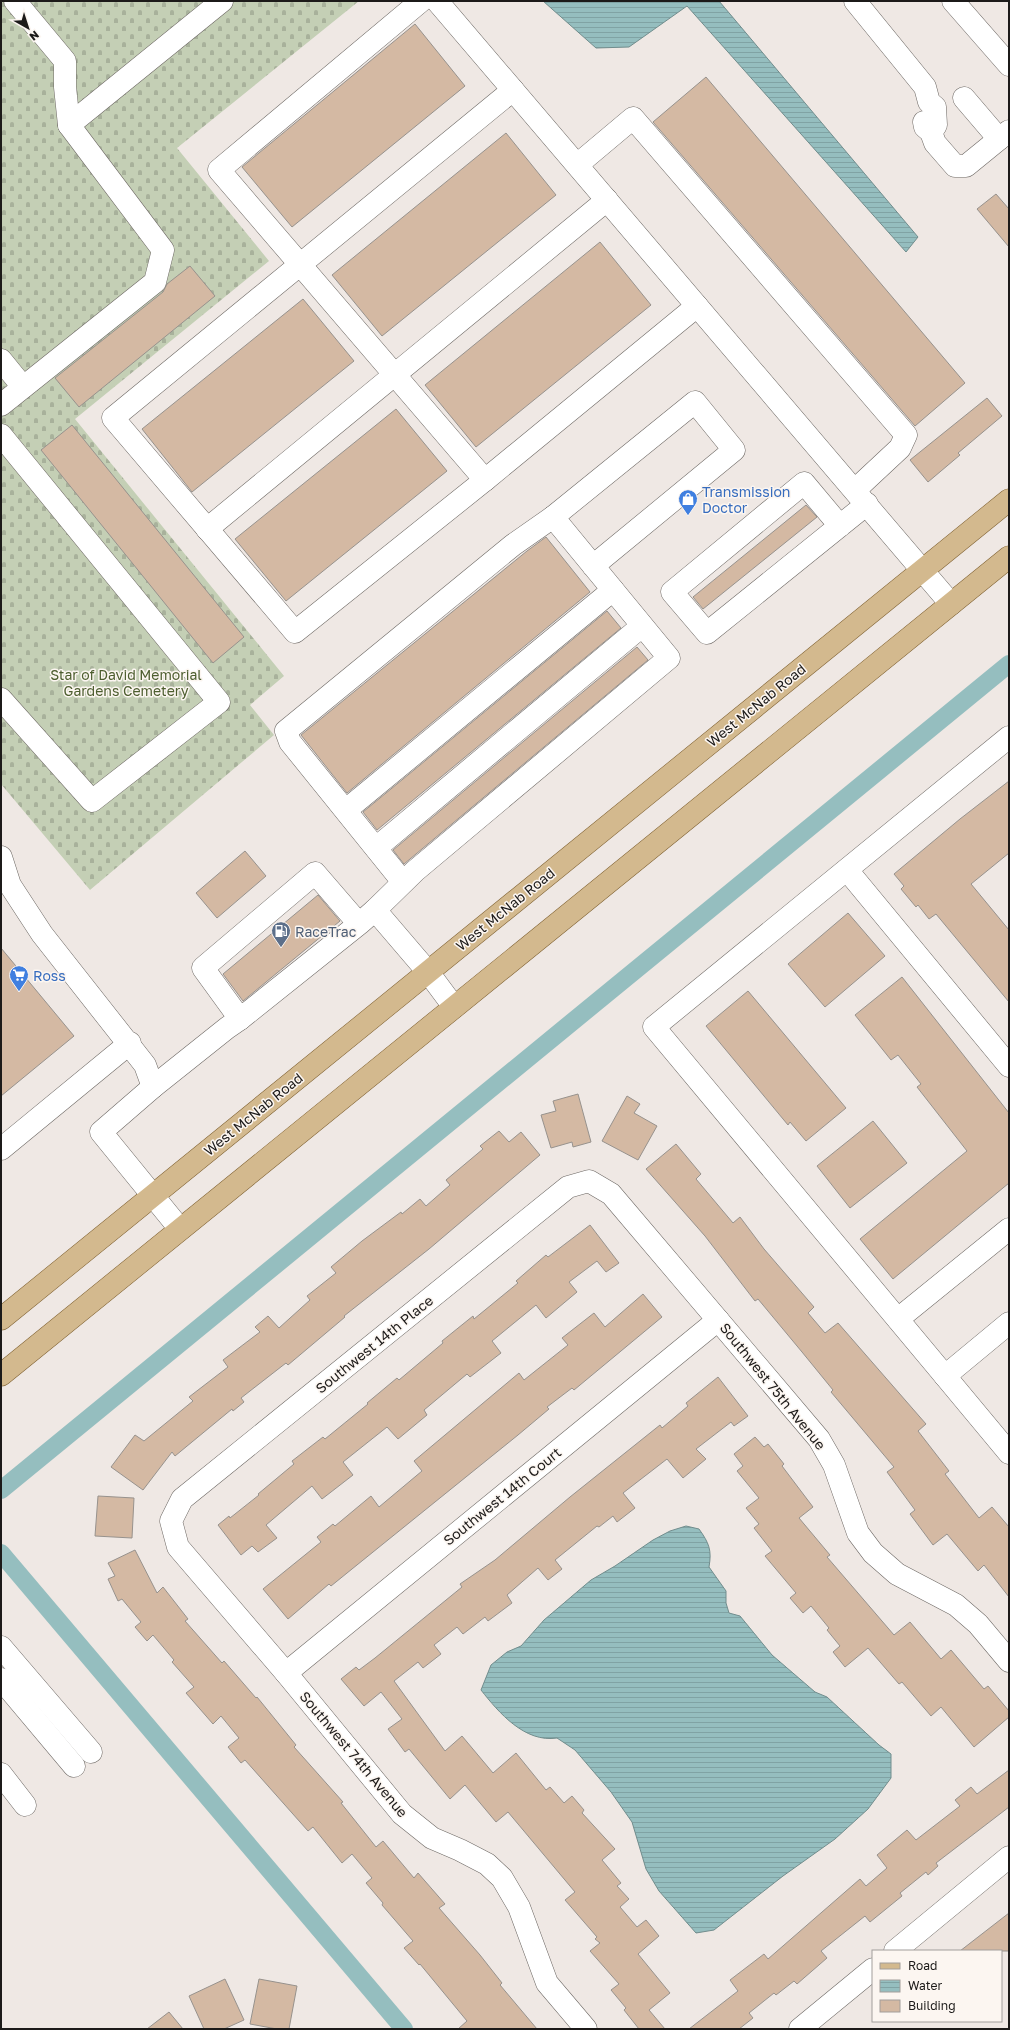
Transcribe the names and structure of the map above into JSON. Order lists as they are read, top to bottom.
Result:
{
  "streets": {
    "main road": ["West McNab Road"],
    "street": [
      "Southwest 14th Place",
      "Southwest 75th Avenue",
      "Southwest 14th Court",
      "Southwest 74th Avenue"
    ]
  },
  "crossings": [
    ["Southwest 14th Place", "Southwest 75th Avenue"],
    ["Southwest 14th Place", "Southwest 74th Avenue"],
    ["Southwest 75th Avenue", "Southwest 14th Court"],
    ["Southwest 14th Court", "Southwest 74th Avenue"]
  ],
  "parks": ["Star of David Memorial Gardens Cemetery"],
  "places": {
    "shop": ["Transmission Doctor"],
    "fuel station": ["RaceTrac"],
    "supermarket": ["Ross"]
  },
  "legend": ["Road", "Water", "Building"],
  "north": "bottom right"
}
